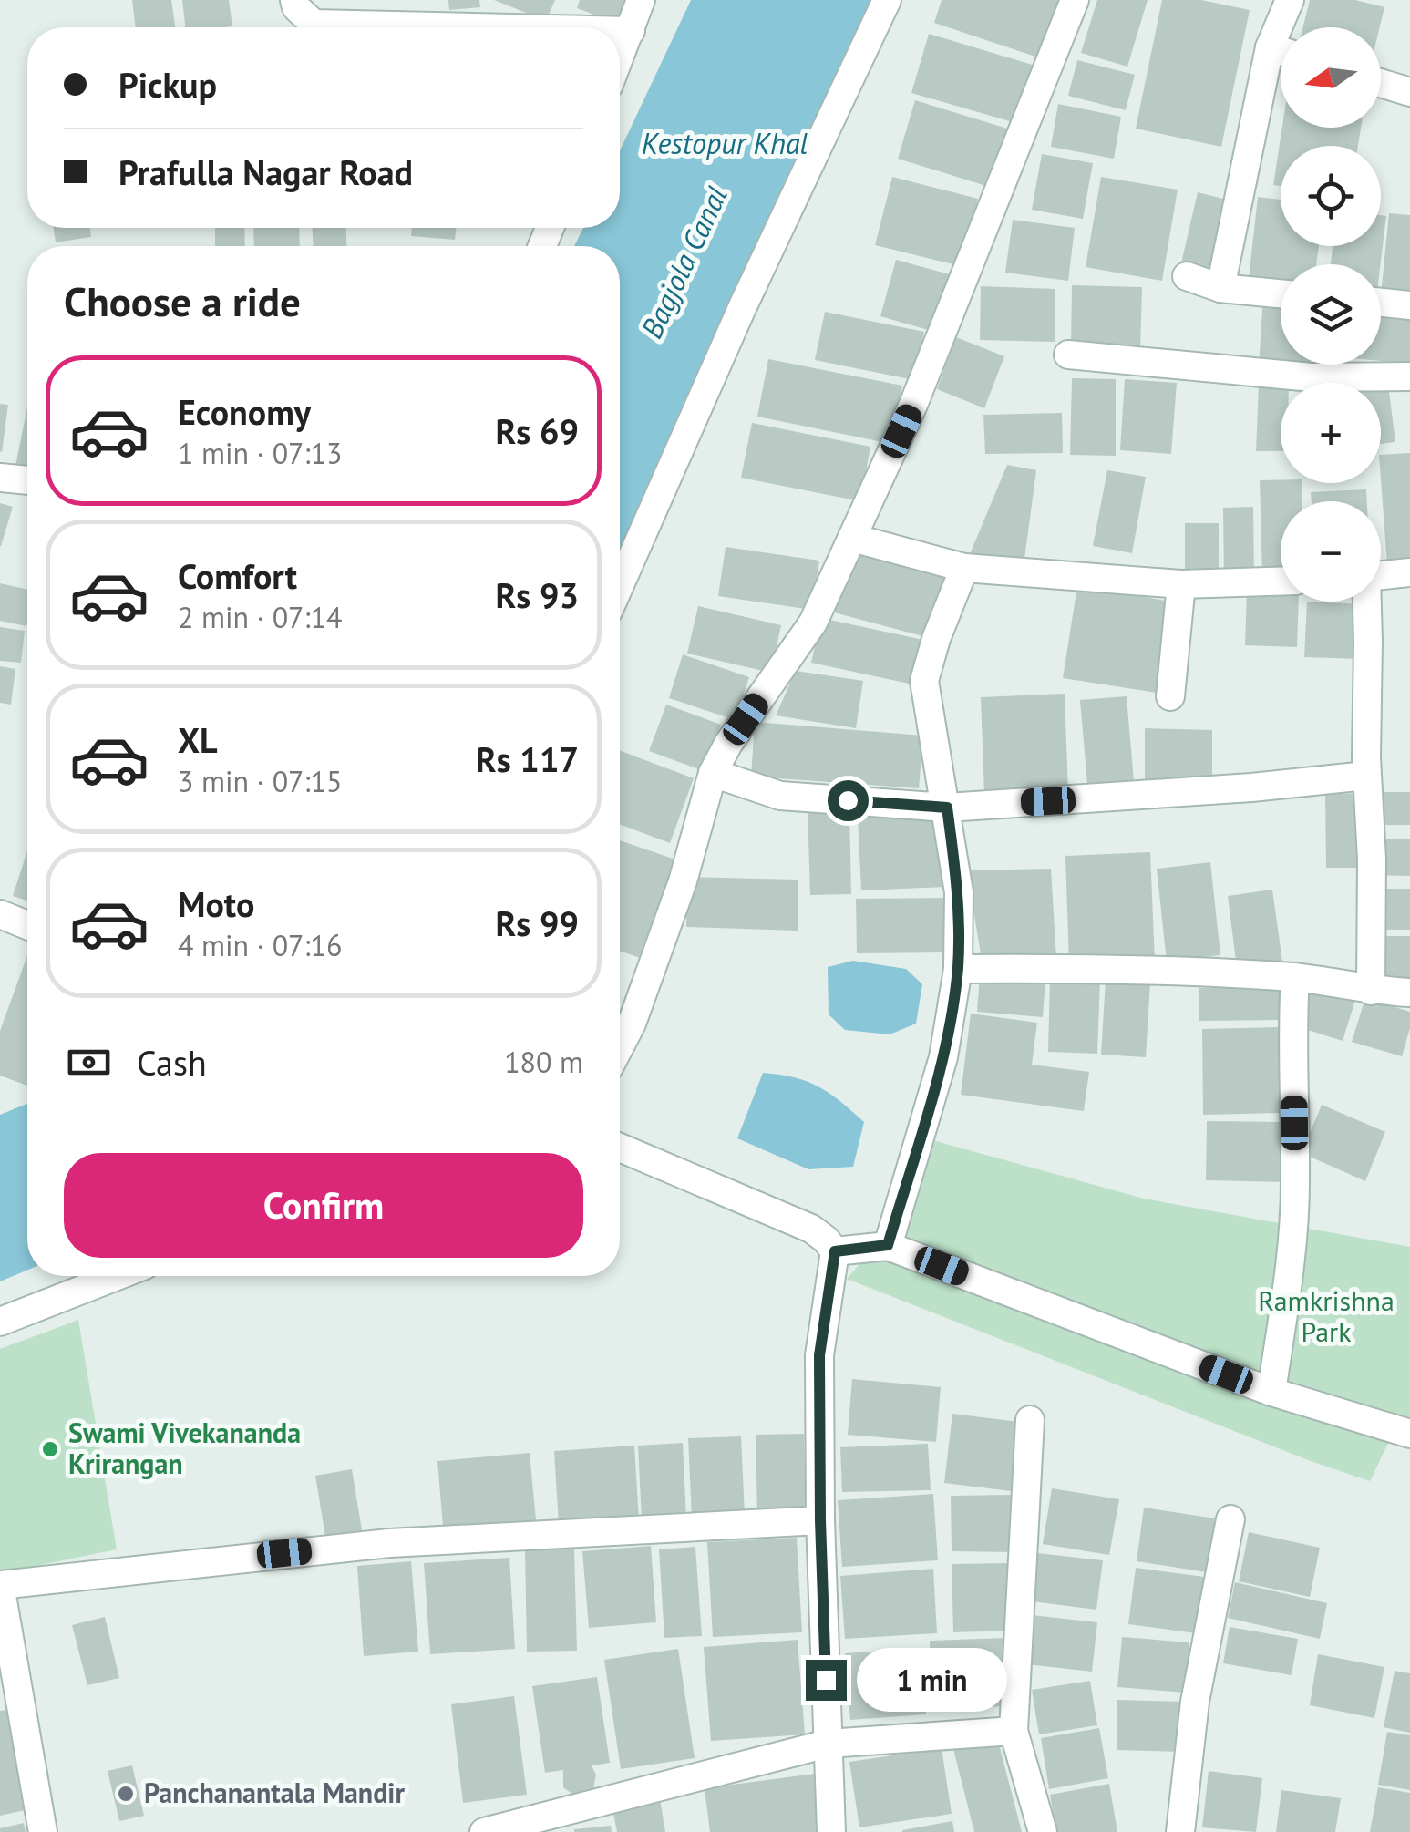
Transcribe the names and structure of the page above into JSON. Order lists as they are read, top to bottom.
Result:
{
  "water": ["Kestopur Khal", "Bagjola Canal"],
  "parks": ["Ramkrishna Park"],
  "places": ["Swami Vivekananda Krirangan", "Panchanantala Mandir"],
  "north": "left",
  "page": {
    "map_buttons": ["+", "−"],
    "banner": ["Pickup", "Prafulla Nagar Road"],
    "heading": "Choose a ride",
    "list": [
      {
        "name": "Economy",
        "note": "1 min · 07:13",
        "value": "Rs 69"
      },
      {
        "name": "Comfort",
        "note": "2 min · 07:14",
        "value": "Rs 93"
      },
      {
        "name": "XL",
        "note": "3 min · 07:15",
        "value": "Rs 117"
      },
      {
        "name": "Moto",
        "note": "4 min · 07:16",
        "value": "Rs 99"
      }
    ],
    "pay": ["Cash", "180 m"],
    "buttons": "Confirm",
    "bubble": "1 min"
  }
}
